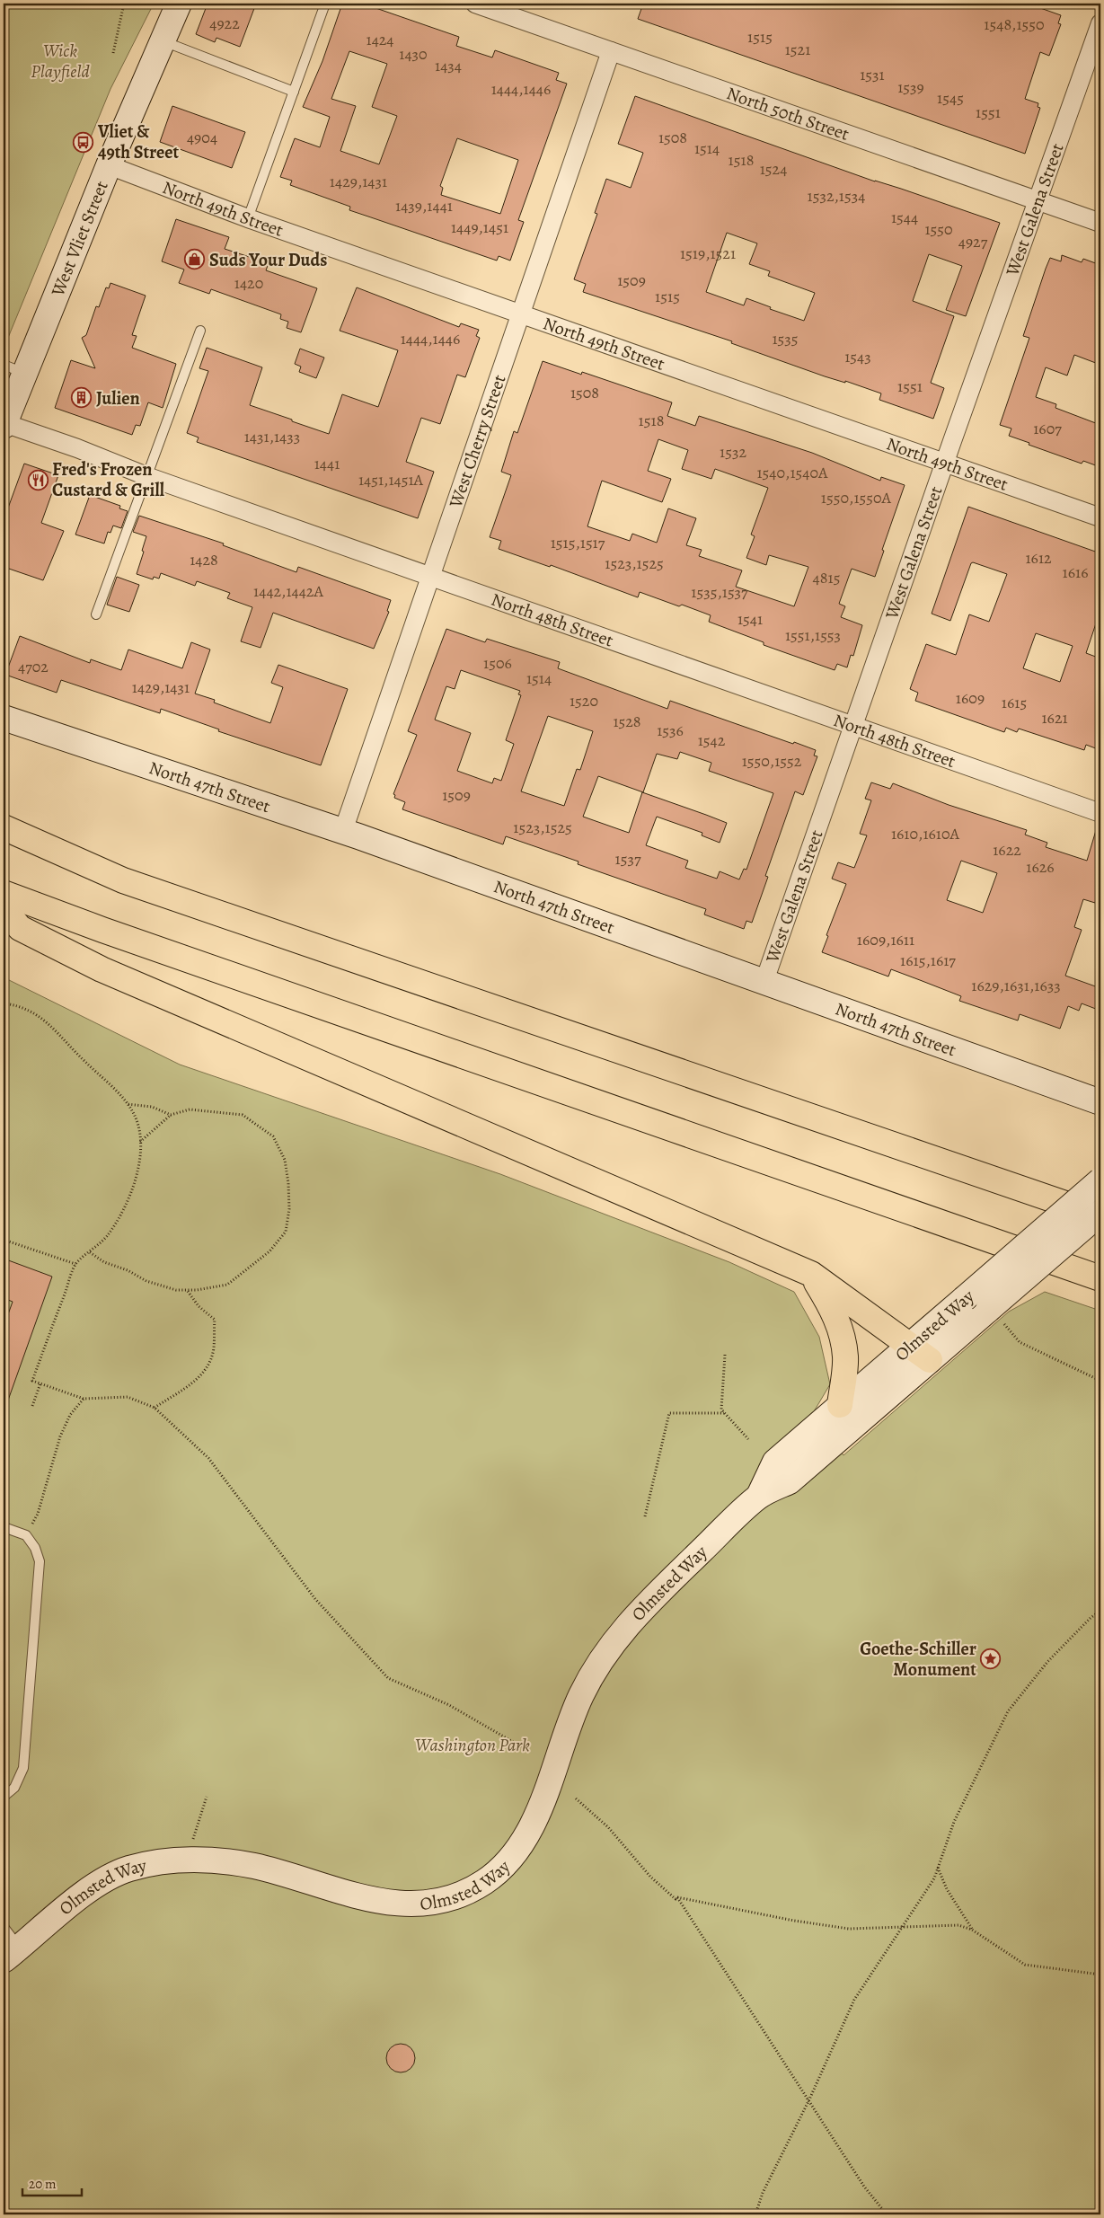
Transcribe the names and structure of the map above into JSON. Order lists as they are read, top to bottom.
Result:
{
  "streets": {
    "street": [
      "North 50th Street",
      "North 49th Street",
      "West Galena Street",
      "West Vliet Street",
      "West Cherry Street",
      "North 48th Street",
      "North 47th Street",
      "Olmsted Way"
    ]
  },
  "crossings": [
    ["North 50th Street", "West Galena Street"],
    ["North 50th Street", "West Cherry Street"],
    ["North 49th Street", "West Galena Street"],
    ["North 49th Street", "West Vliet Street"],
    ["North 49th Street", "West Cherry Street"],
    ["West Galena Street", "North 48th Street"],
    ["West Galena Street", "North 47th Street"],
    ["West Vliet Street", "North 48th Street"],
    ["West Cherry Street", "North 48th Street"],
    ["West Cherry Street", "North 47th Street"]
  ],
  "parks": ["Wick Playfield", "Washington Park"],
  "places": {
    "bus stop": ["Vliet & 49th Street"],
    "shop": ["Suds Your Duds"],
    "building": ["Julien"],
    "restaurant": ["Fred's Frozen Custard & Grill"],
    "place": ["Goethe-Schiller Monument"]
  },
  "house_numbers": [
    "4922",
    "1548,1550",
    "1515",
    "1424",
    "1521",
    "1430",
    "1434",
    "1531",
    "1539",
    "1444,1446",
    "1545",
    "1551",
    "4904",
    "1508",
    "1514",
    "1518",
    "1524",
    "1429,1431",
    "1532,1534",
    "1439,1441",
    "1544",
    "1449,1451",
    "1550",
    "4927",
    "1519,1521",
    "1509",
    "1420",
    "1515",
    "1444,1446",
    "1535",
    "1543",
    "1551",
    "1508",
    "1518",
    "1607",
    "1431,1433",
    "1532",
    "1441",
    "1540,1540A",
    "1451,1451A",
    "1550,1550A",
    "1515,1517",
    "1612",
    "1428",
    "1523,1525",
    "1616",
    "4815",
    "1442,1442A",
    "1535,1537",
    "1541",
    "1551,1553",
    "1506",
    "4702",
    "1514",
    "1429,1431",
    "1609",
    "1520",
    "1615",
    "1621",
    "1528",
    "1536",
    "1542",
    "1550,1552",
    "1509",
    "1523,1525",
    "1610,1610A",
    "1622",
    "1537",
    "1626",
    "1609,1611",
    "1615,1617",
    "1629,1631,1633"
  ],
  "scale_bar": "20 m"
}
